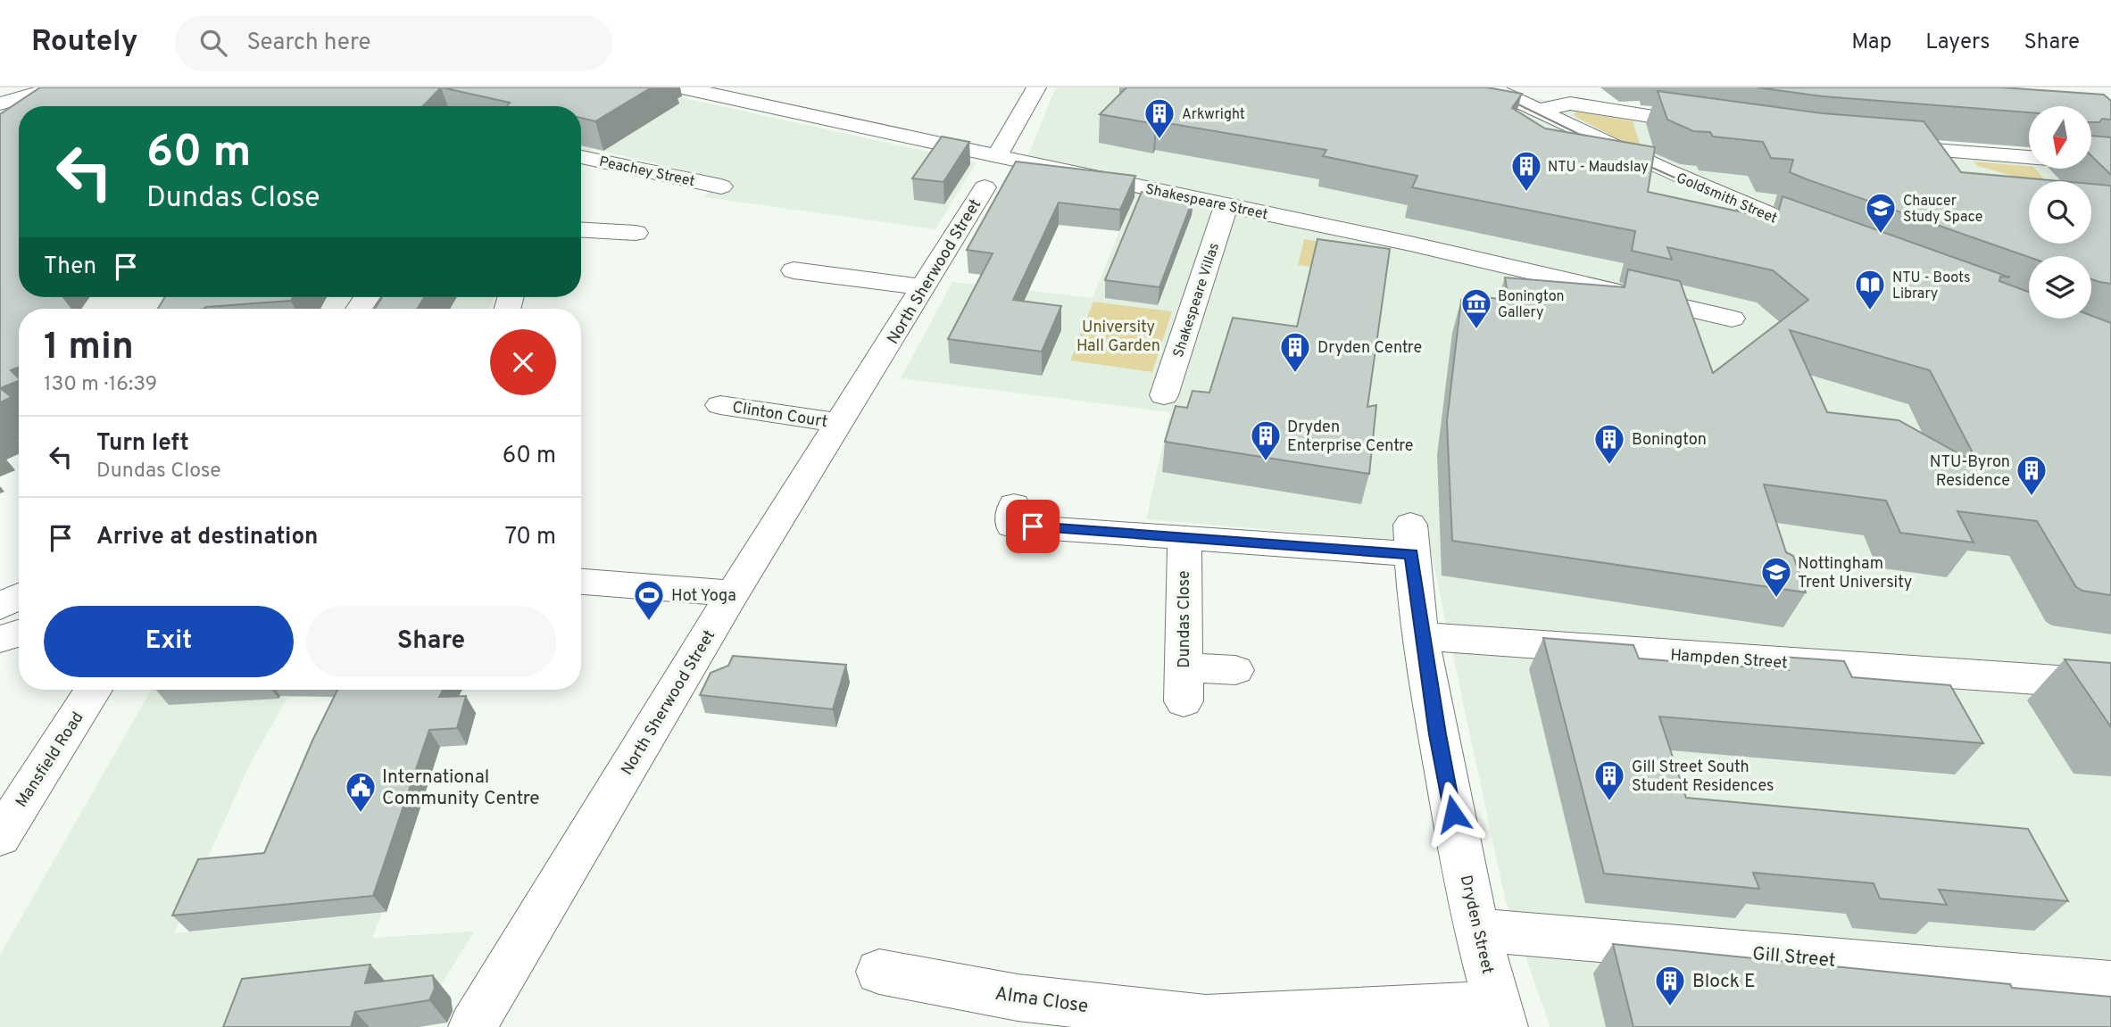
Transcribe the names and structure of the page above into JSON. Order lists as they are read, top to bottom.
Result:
{
  "streets": {
    "main road": [
      "Peachey Street",
      "Goldsmith Street",
      "Shakespeare Street",
      "North Sherwood Street",
      "Shakespeare Villas",
      "Clinton Court",
      "Dundas Close",
      "Hampden Street",
      "Mansfield Road",
      "Dryden Street",
      "Gill Street",
      "Alma Close"
    ]
  },
  "crossings": [
    ["Shakespeare Street", "North Sherwood Street"],
    ["Shakespeare Street", "Shakespeare Villas"],
    ["North Sherwood Street", "Clinton Court"],
    ["Dundas Close", "Dryden Street"],
    ["Hampden Street", "Dryden Street"],
    ["Dryden Street", "Gill Street"],
    ["Dryden Street", "Alma Close"]
  ],
  "parks": ["University Hall Garden"],
  "places": {
    "building": [
      "Arkwright",
      "NTU - Maudslay",
      "Dryden Centre",
      "Dryden Enterprise Centre",
      "Bonington",
      "NTU-Byron Residence",
      "Gill Street South Student Residences",
      "Block E"
    ],
    "school or university": ["Chaucer Study Space", "Nottingham Trent University"],
    "library": ["NTU - Boots Library"],
    "museum": ["Bonington Gallery"],
    "sports": ["Hot Yoga"],
    "public building": ["International Community Centre"]
  },
  "north": "bottom",
  "page": {
    "header": "Routely",
    "search": "Search here",
    "nav": ["Map", "Layers", "Share"],
    "turn": ["60 m", "Dundas Close"],
    "then": "Then",
    "heading": ["1 min", "130 m · 16:39"],
    "list": [
      {
        "name": "Turn left",
        "note": "Dundas Close",
        "value": "60 m"
      },
      {
        "name": "Arrive at destination",
        "value": "70 m"
      }
    ],
    "buttons": ["Exit", "Share"]
  }
}
